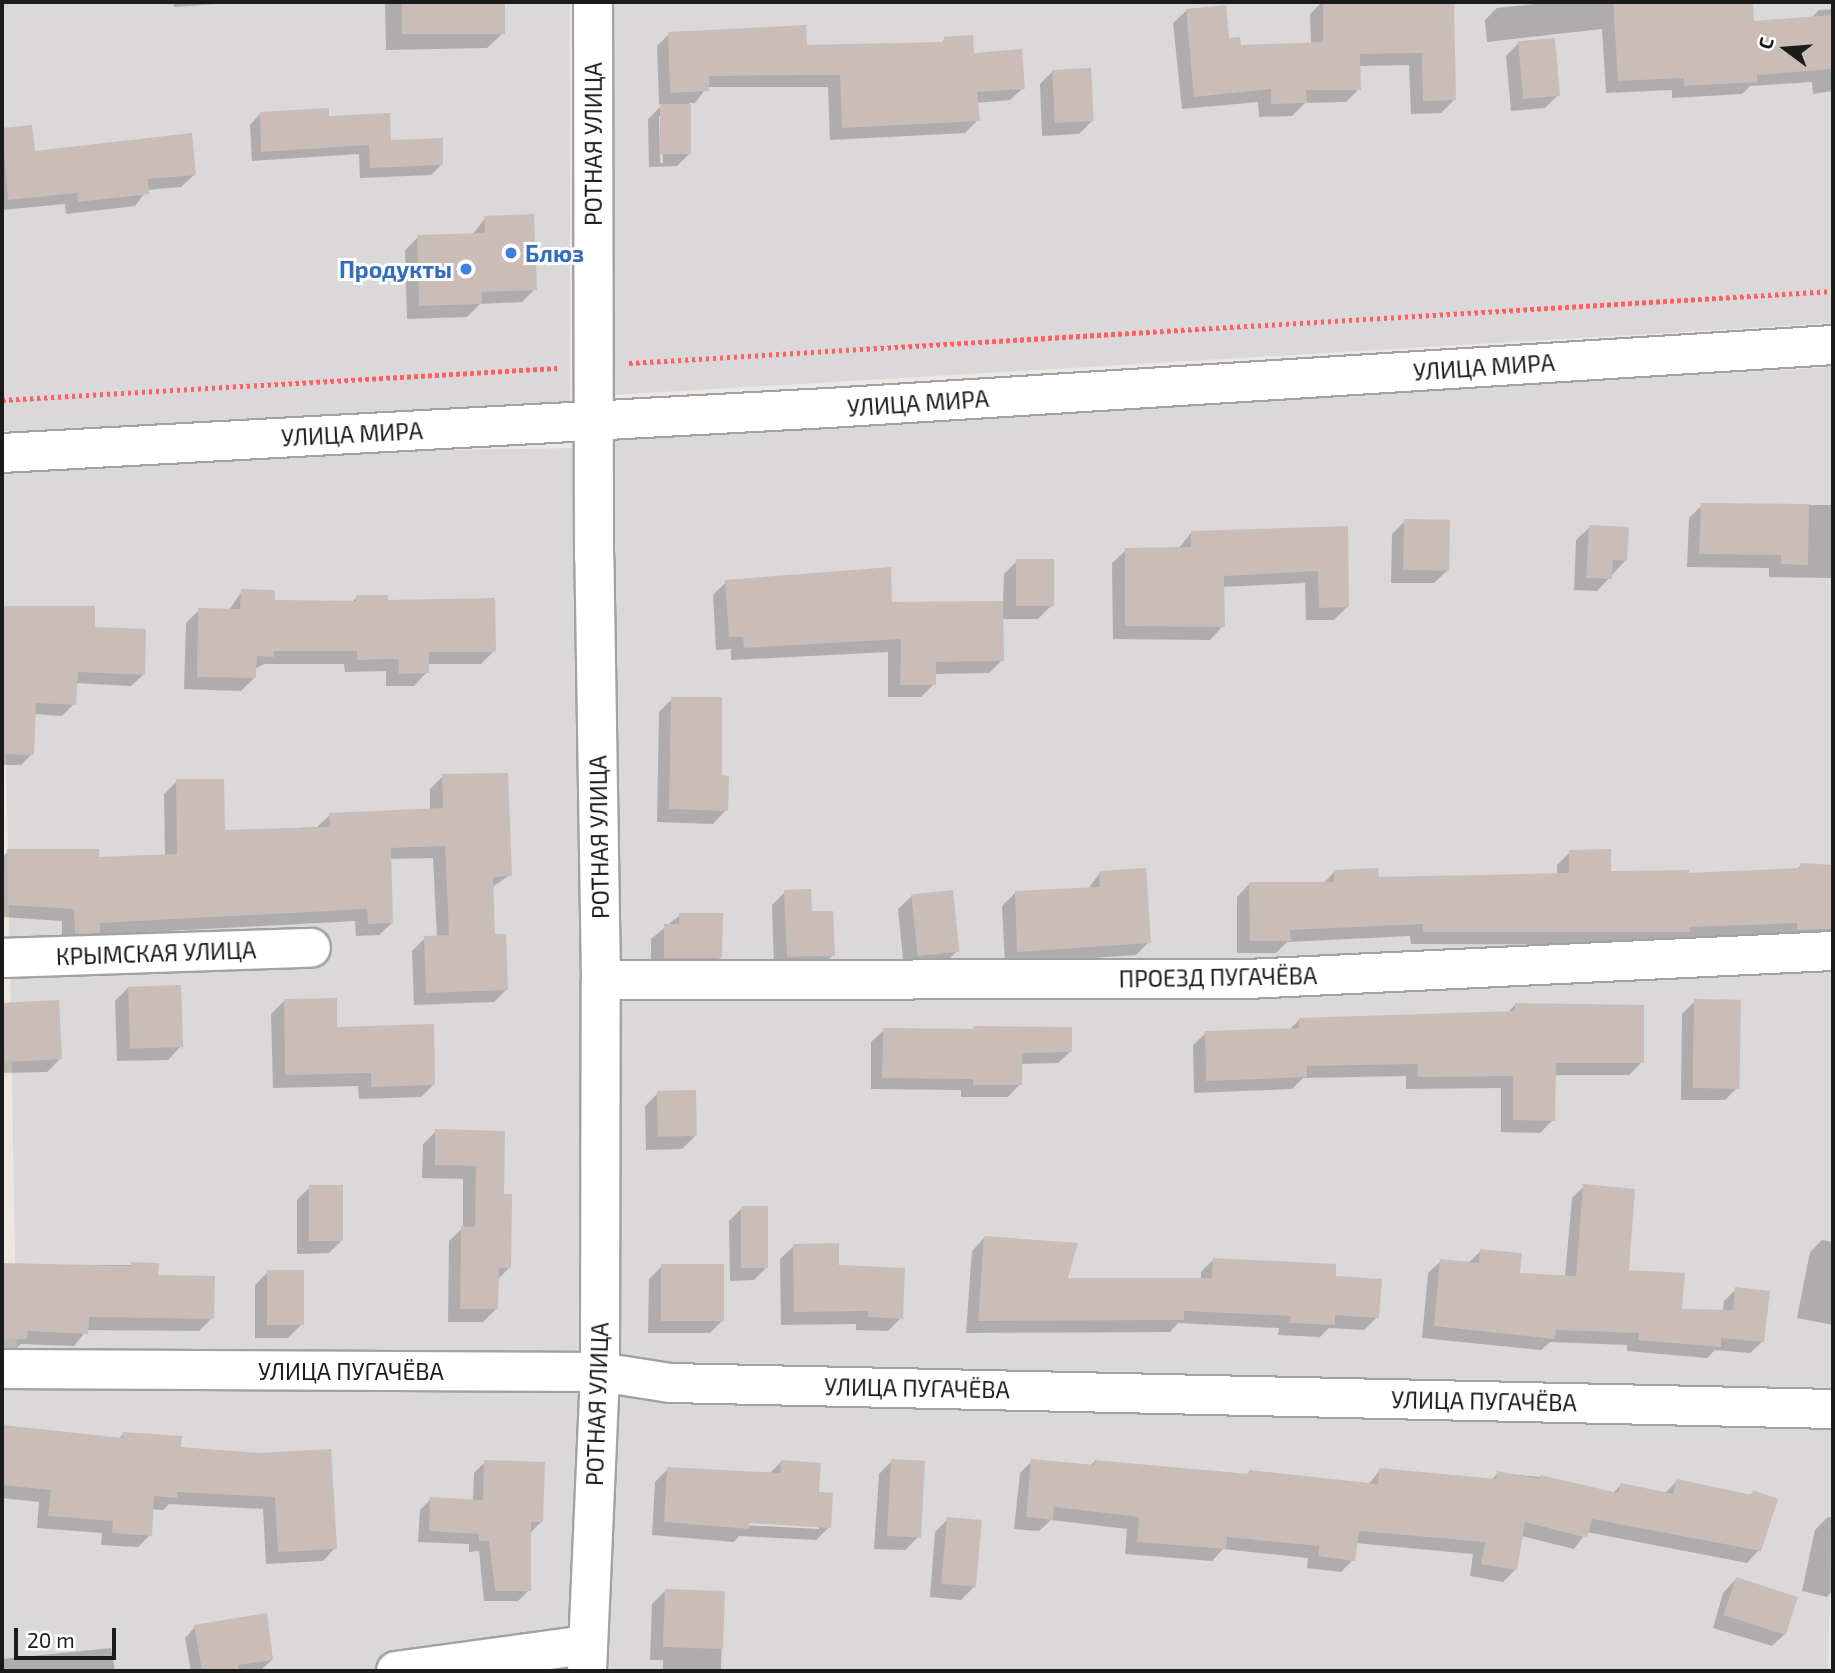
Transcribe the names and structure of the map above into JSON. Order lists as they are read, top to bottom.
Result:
{
  "streets": {
    "street": [
      "РОТНАЯ УЛИЦА",
      "УЛИЦА МИРА",
      "КРЫМСКАЯ УЛИЦА",
      "ПРОЕЗД ПУГАЧЁВА",
      "УЛИЦА ПУГАЧЁВА"
    ]
  },
  "crossings": [
    ["РОТНАЯ УЛИЦА", "УЛИЦА МИРА"],
    ["РОТНАЯ УЛИЦА", "ПРОЕЗД ПУГАЧЁВА"],
    ["РОТНАЯ УЛИЦА", "УЛИЦА ПУГАЧЁВА"]
  ],
  "places": ["Блюз", "Продукты"],
  "scale_bar": "20 m",
  "north": "left"
}
